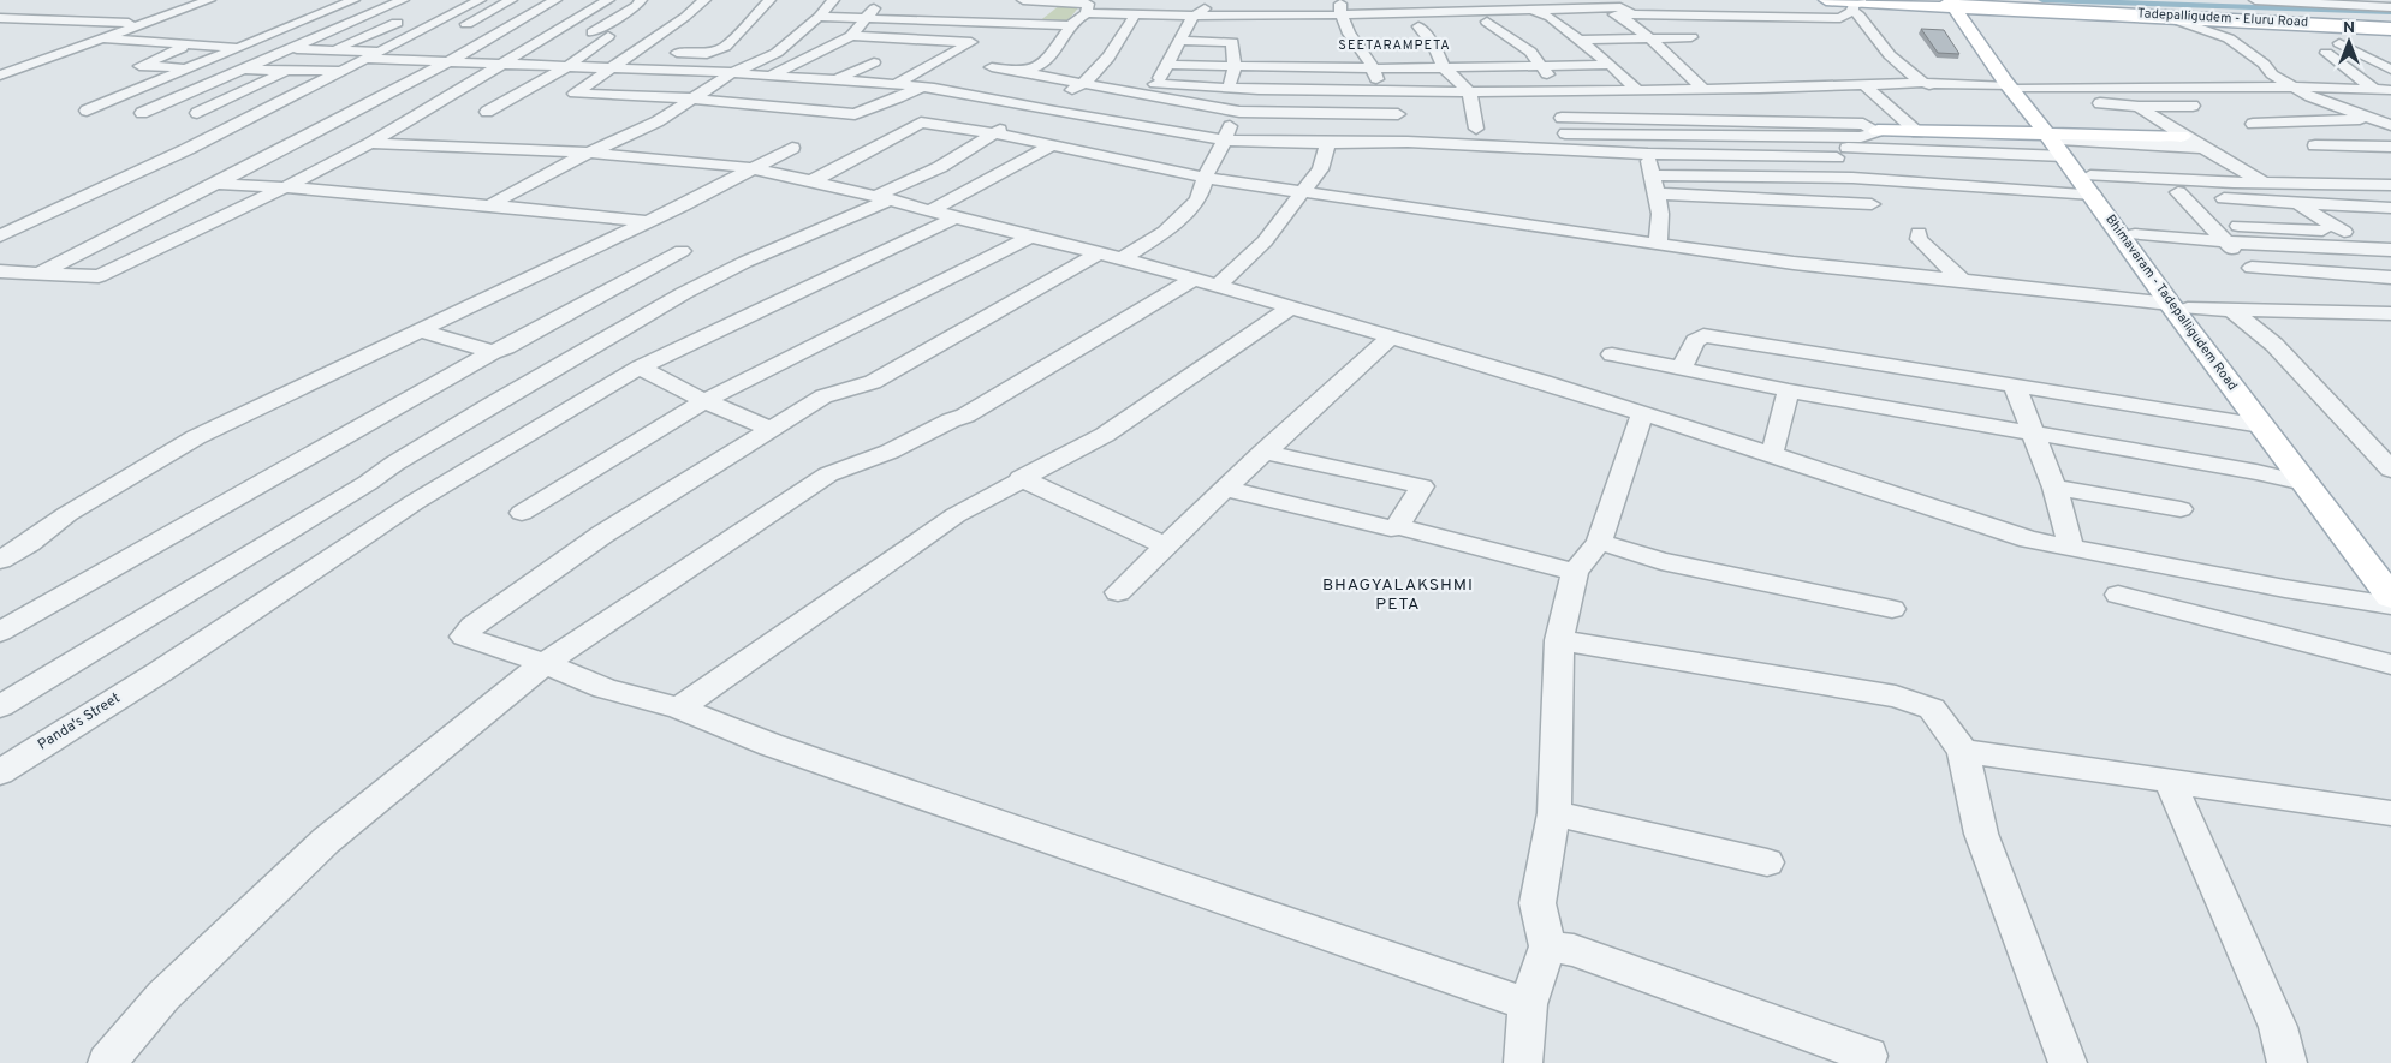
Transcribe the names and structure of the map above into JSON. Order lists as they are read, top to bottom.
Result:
{
  "streets": {
    "main road": ["Tadepalligudem - Eluru Road", "Bhimavaram - Tadepalligudem Road"],
    "street": ["Panda's Street"]
  },
  "crossings": [
    ["Tadepalligudem - Eluru Road", "Bhimavaram - Tadepalligudem Road"]
  ],
  "districts": ["SEETARAMPETA", "BHAGYALAKSHMI PETA"],
  "north": "top"
}
